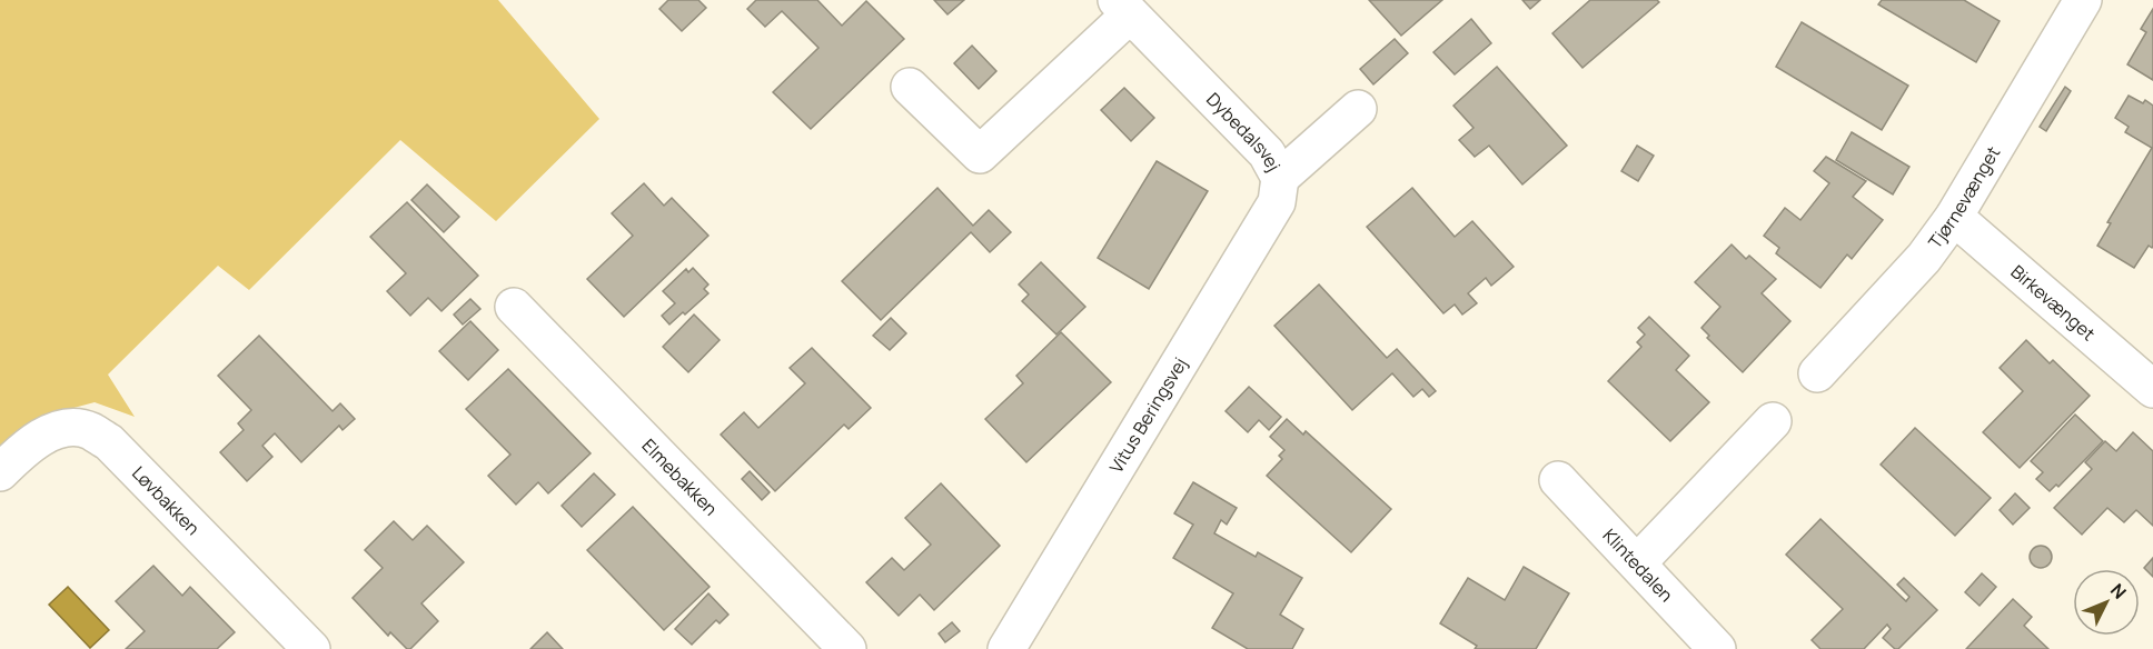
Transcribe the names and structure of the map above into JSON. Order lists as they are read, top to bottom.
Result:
{
  "streets": {
    "street": [
      "Dybedalsvej",
      "Tjørnevænget",
      "Birkevænget",
      "Vitus Beringsvej",
      "Elmebakken",
      "Løvbakken",
      "Klintedalen"
    ]
  },
  "crossings": [
    ["Dybedalsvej", "Vitus Beringsvej"],
    ["Tjørnevænget", "Birkevænget"]
  ],
  "north": "top right"
}
